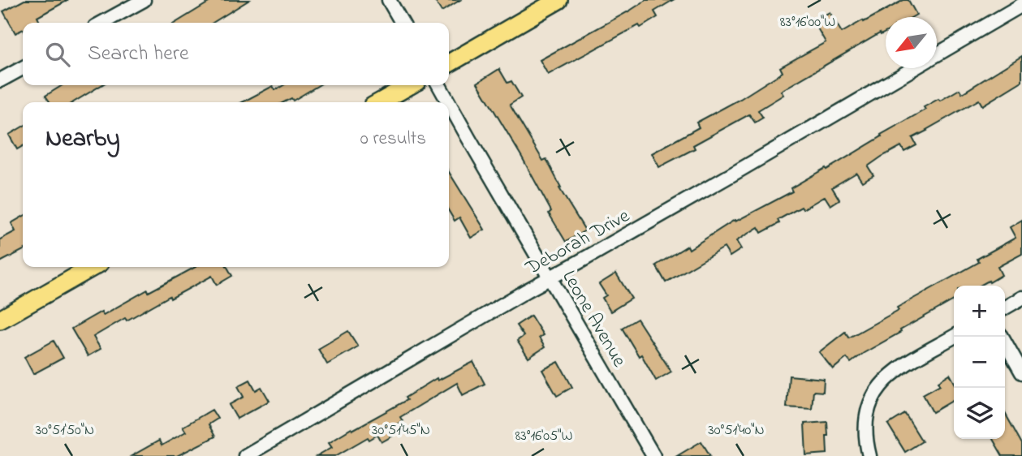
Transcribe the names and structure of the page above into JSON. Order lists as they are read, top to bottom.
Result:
{
  "streets": {
    "street": ["Deborah Drive", "Leone Avenue"]
  },
  "crossings": [
    ["Deborah Drive", "Leone Avenue"]
  ],
  "north": "bottom left",
  "page": {
    "search": "Search here",
    "heading": ["Nearby", "0 results"],
    "map_buttons": ["+", "−"]
  },
  "coordinates": [
    "83°16'00\"W",
    "30°51'50\"N",
    "30°51'45\"N",
    "30°51'40\"N",
    "83°16'05\"W"
  ]
}
